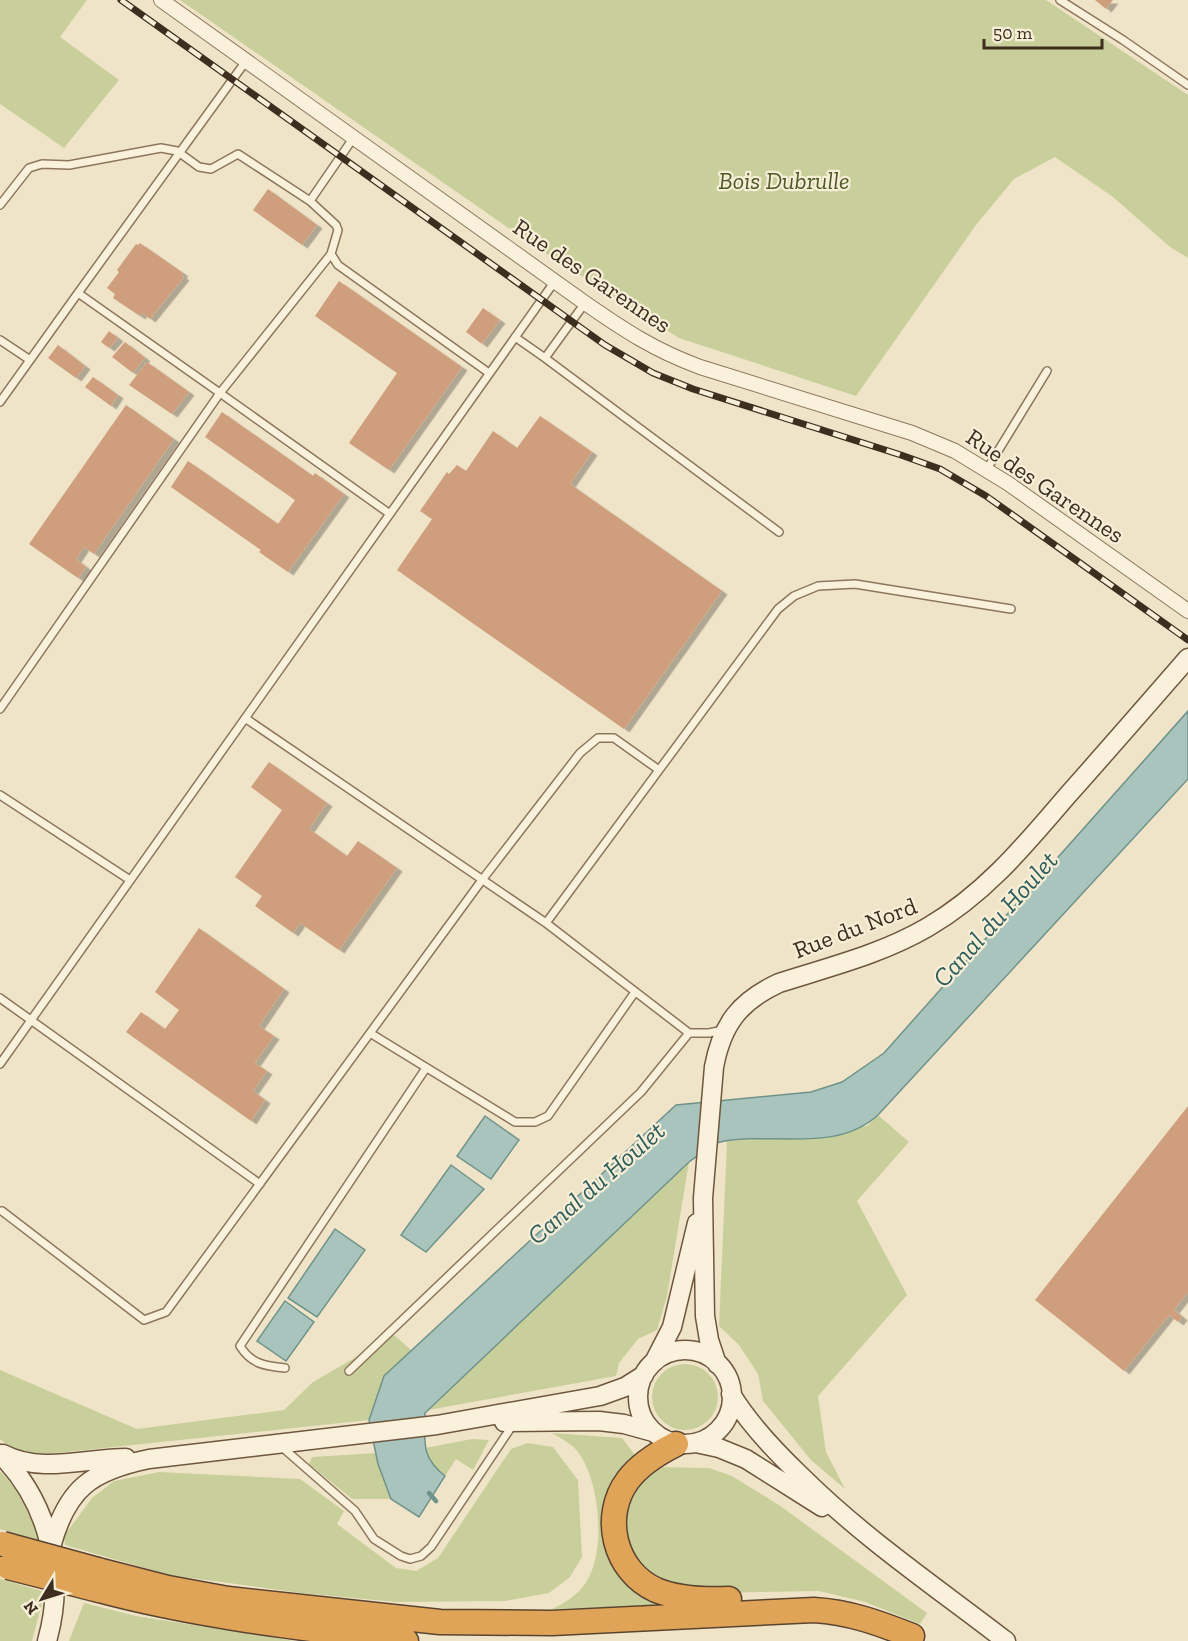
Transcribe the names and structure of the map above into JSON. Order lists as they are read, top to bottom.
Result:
{
  "streets": {
    "street": ["Rue des Garennes", "Rue du Nord"]
  },
  "water": ["Canal du Houlet"],
  "parks": ["Bois Dubrulle"],
  "scale_bar": "50 m",
  "north": "bottom left"
}
